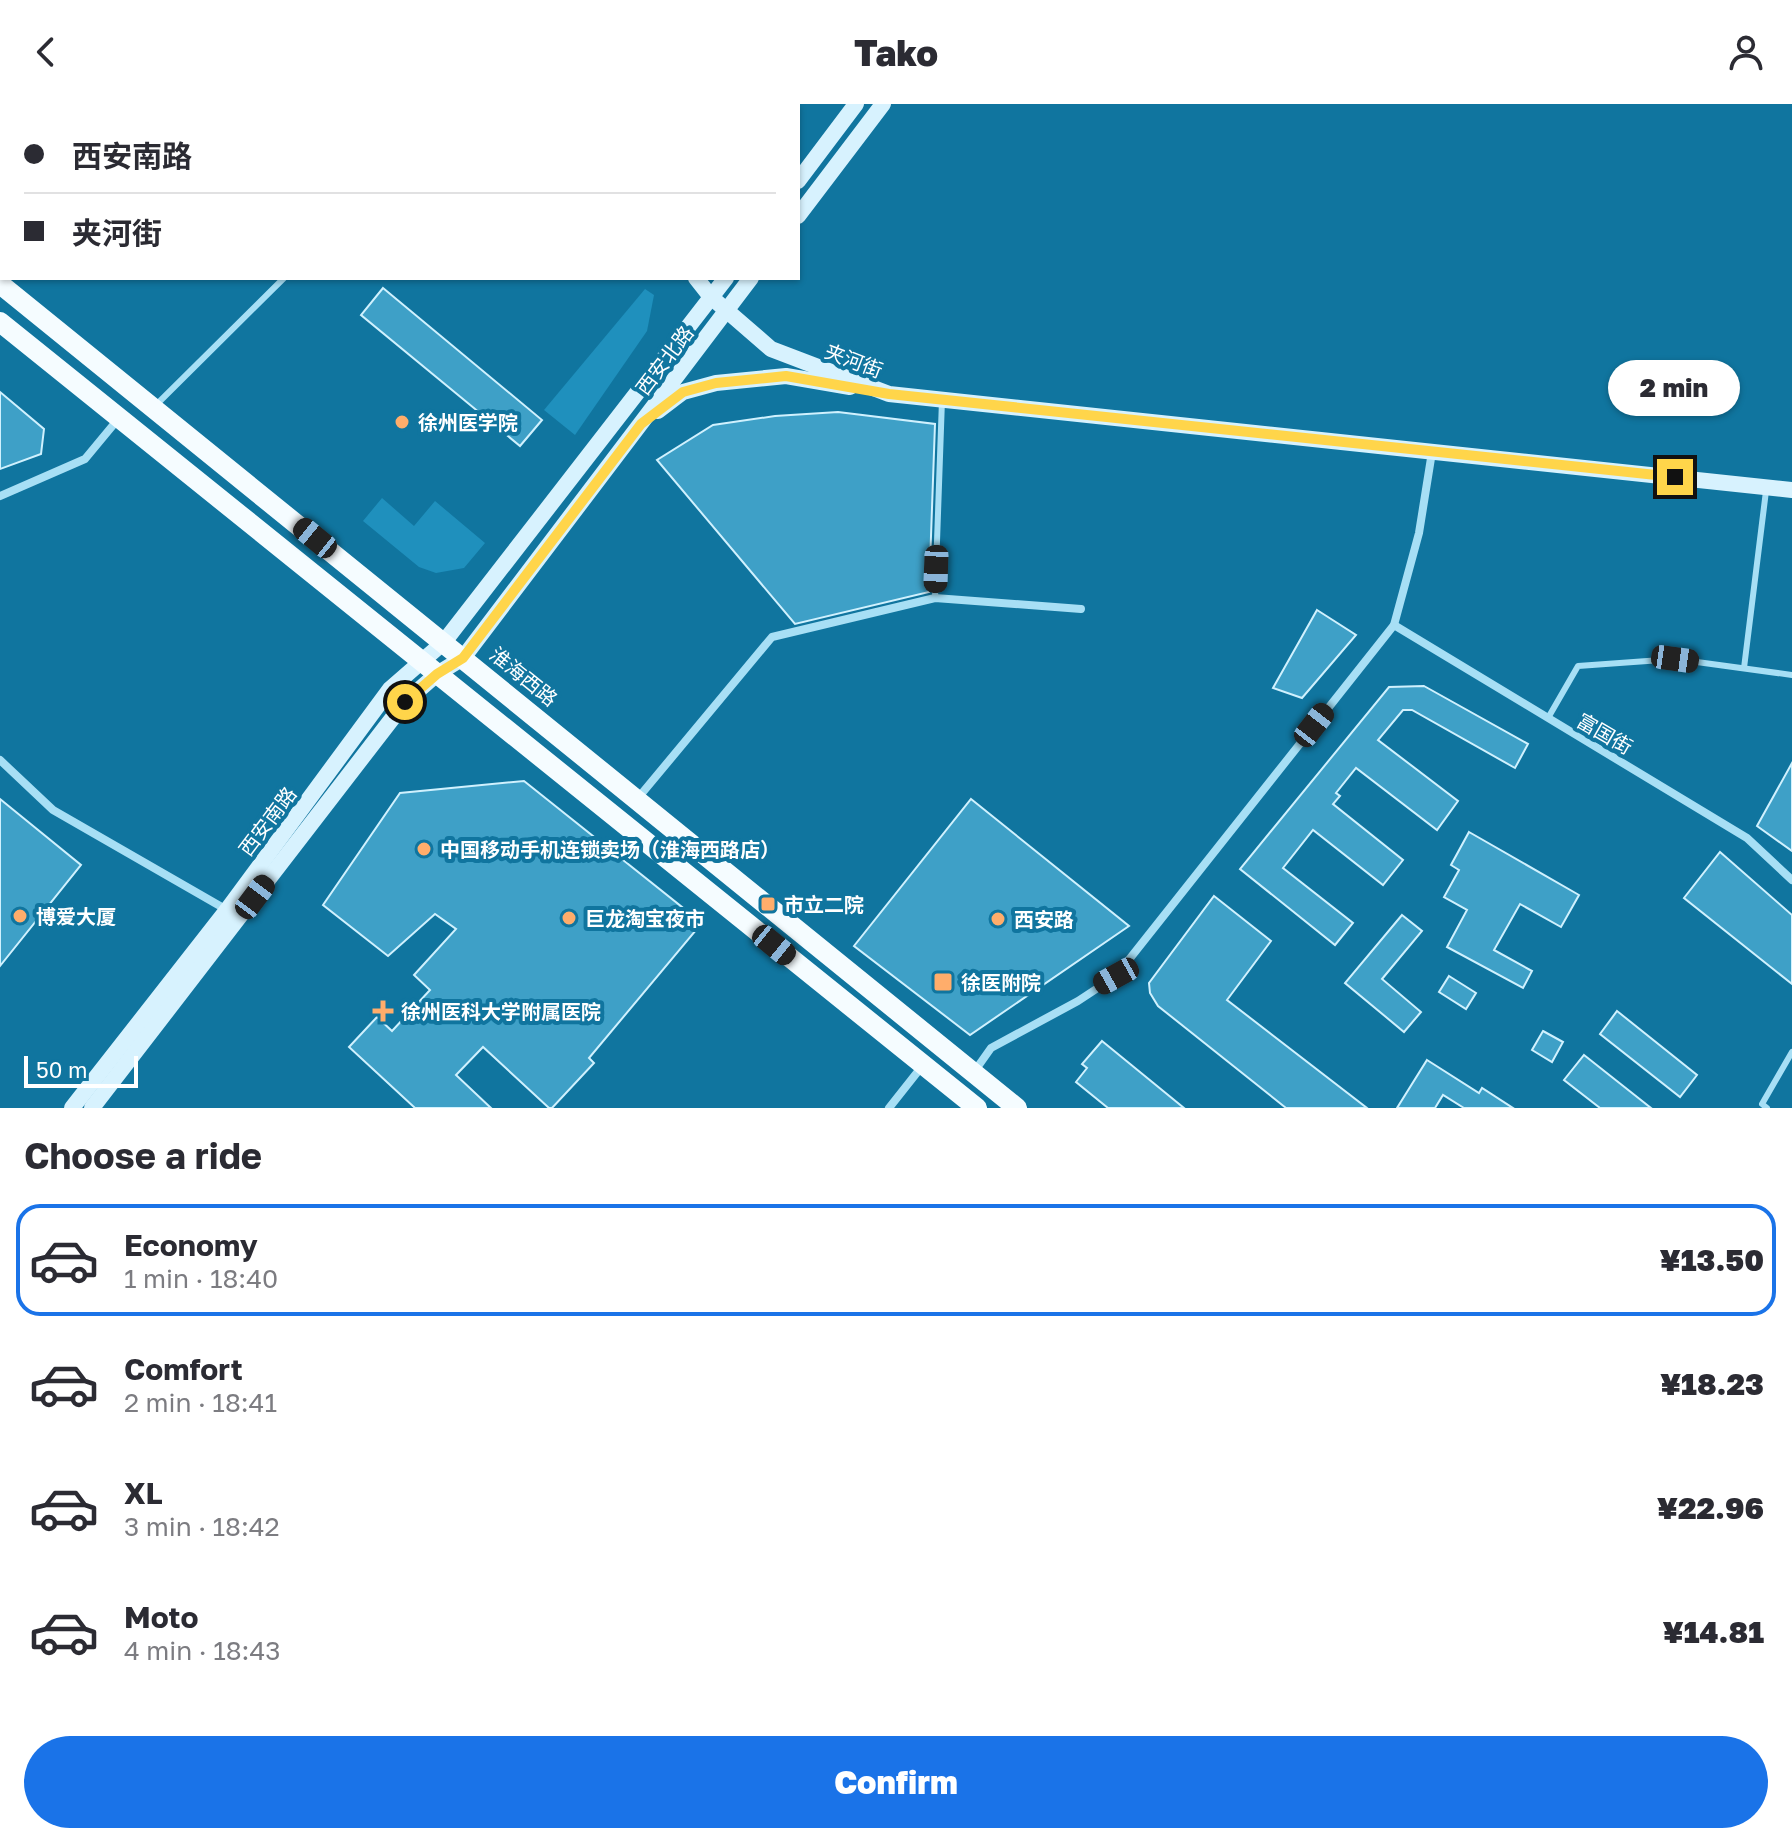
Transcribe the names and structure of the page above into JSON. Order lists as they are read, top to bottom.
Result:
{
  "streets": {
    "main road": [
      "西安北路",
      "夹河街",
      "淮海西路",
      "西安南路"
    ],
    "street": ["富国街"]
  },
  "crossings": [
    ["西安北路", "夹河街"],
    ["西安北路", "淮海西路"],
    ["西安北路", "西安南路"],
    ["淮海西路", "西安南路"]
  ],
  "places": {
    "other": [
      "徐州医学院",
      "中国移动手机连锁卖场（淮海西路店）",
      "博爱大厦",
      "巨龙淘宝夜市",
      "西安路"
    ],
    "transit": ["市立二院", "徐医附院"],
    "health": ["徐州医科大学附属医院"]
  },
  "scale_bar": "50 m",
  "page": {
    "header": "Tako",
    "banner": ["西安南路", "夹河街"],
    "bubble": "2 min",
    "scale": "50 m",
    "heading": "Choose a ride",
    "list": [
      {
        "name": "Economy",
        "note": "1 min · 18:40",
        "value": "¥13.50"
      },
      {
        "name": "Comfort",
        "note": "2 min · 18:41",
        "value": "¥18.23"
      },
      {
        "name": "XL",
        "note": "3 min · 18:42",
        "value": "¥22.96"
      },
      {
        "name": "Moto",
        "note": "4 min · 18:43",
        "value": "¥14.81"
      }
    ],
    "buttons": "Confirm"
  }
}
